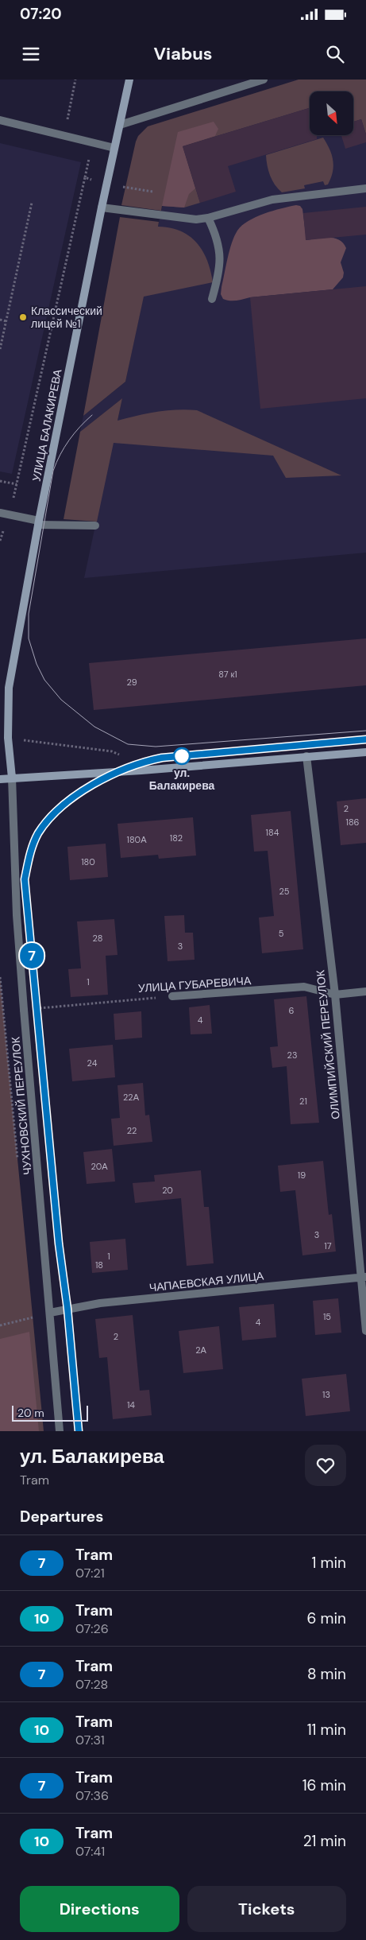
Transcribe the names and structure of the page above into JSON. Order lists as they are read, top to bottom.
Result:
{
  "streets": {
    "street": [
      "УЛИЦА БАЛАКИРЕВА",
      "УЛИЦА ГУБАРЕВИЧА",
      "ОЛИМПИЙСКИЙ ПЕРЕУЛОК",
      "ЧУХНОВСКИЙ ПЕРЕУЛОК",
      "ЧАПАЕВСКАЯ УЛИЦА"
    ]
  },
  "crossings": [
    ["УЛИЦА БАЛАКИРЕВА", "ЧУХНОВСКИЙ ПЕРЕУЛОК"],
    ["УЛИЦА ГУБАРЕВИЧА", "ОЛИМПИЙСКИЙ ПЕРЕУЛОК"],
    ["УЛИЦА ГУБАРЕВИЧА", "ЧУХНОВСКИЙ ПЕРЕУЛОК"],
    ["ОЛИМПИЙСКИЙ ПЕРЕУЛОК", "ЧАПАЕВСКАЯ УЛИЦА"],
    ["ЧУХНОВСКИЙ ПЕРЕУЛОК", "ЧАПАЕВСКАЯ УЛИЦА"]
  ],
  "places": ["Классический лицей №1", "ул. Балакирева"],
  "lines": ["tram line 7"],
  "house_numbers": [
    "87 к1",
    "29",
    "2",
    "186",
    "184",
    "182",
    "180А",
    "180",
    "25",
    "5",
    "28",
    "3",
    "1",
    "6",
    "4",
    "23",
    "24",
    "22А",
    "21",
    "22",
    "20А",
    "19",
    "20",
    "3",
    "17",
    "1",
    "18",
    "15",
    "4",
    "2",
    "2А",
    "13",
    "14"
  ],
  "scale_bar": "20 m",
  "north": "bottom right",
  "page": {
    "status": "07:20",
    "header": "Viabus",
    "on_map": "7",
    "scale": "20 m",
    "heading": [
      ["ул. Балакирева", "Tram"],
      "Departures"
    ],
    "list": [
      {
        "mark": "7",
        "name": "Tram",
        "note": "07:21",
        "value": "1 min"
      },
      {
        "mark": "10",
        "name": "Tram",
        "note": "07:26",
        "value": "6 min"
      },
      {
        "mark": "7",
        "name": "Tram",
        "note": "07:28",
        "value": "8 min"
      },
      {
        "mark": "10",
        "name": "Tram",
        "note": "07:31",
        "value": "11 min"
      },
      {
        "mark": "7",
        "name": "Tram",
        "note": "07:36",
        "value": "16 min"
      },
      {
        "mark": "10",
        "name": "Tram",
        "note": "07:41",
        "value": "21 min"
      }
    ],
    "buttons": ["Directions", "Tickets"]
  }
}
